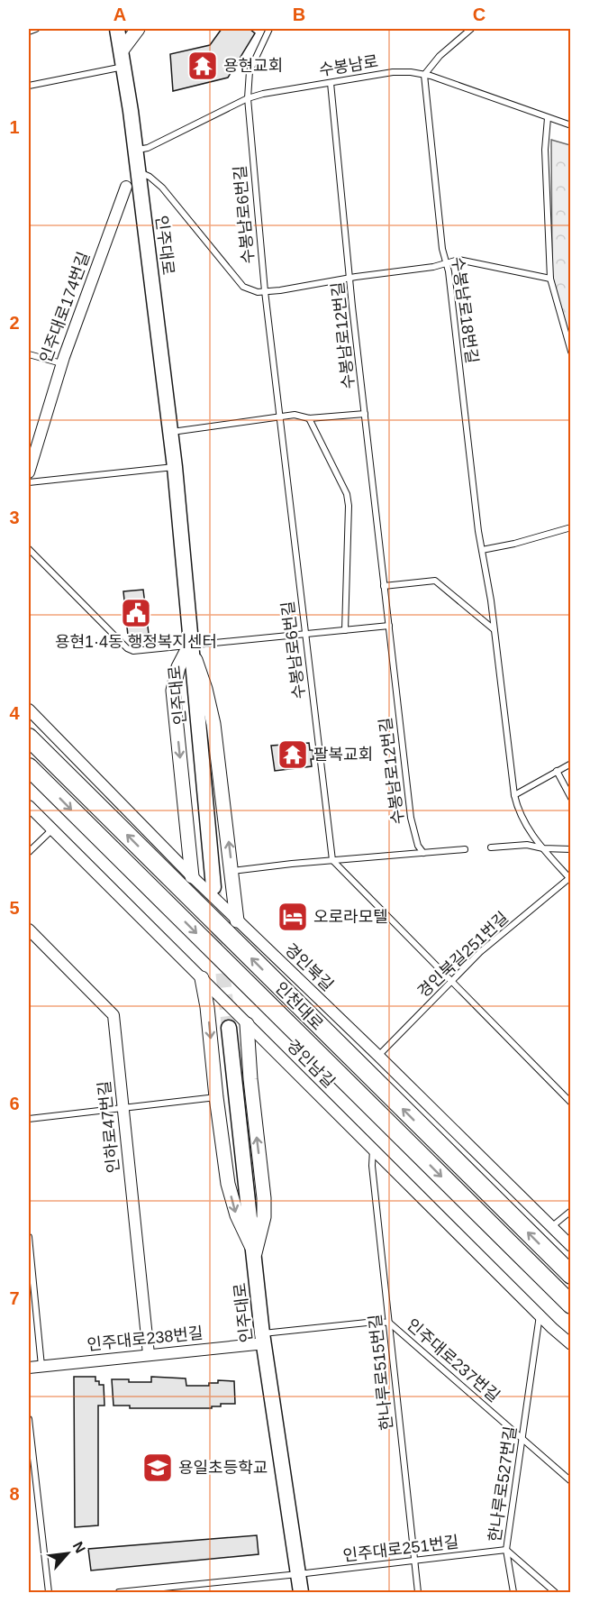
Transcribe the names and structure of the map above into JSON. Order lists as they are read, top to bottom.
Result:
{
  "streets": {
    "highway": ["인천대로"],
    "main road": ["인주대로"],
    "street": [
      "인주대로174번길",
      "경인북길",
      "경인남길",
      "인하로47번길",
      "인주대로238번길"
    ],
    "lane": [
      "수봉남로",
      "수봉남로6번길",
      "수봉남로18번길",
      "수봉남로12번길",
      "경인북길251번길",
      "인주대로237번길",
      "한나루로515번길",
      "한나루로527번길",
      "인주대로251번길"
    ]
  },
  "crossings": [
    ["수봉남로", "수봉남로6번길"],
    ["수봉남로", "인주대로"],
    ["수봉남로", "인주대로174번길"],
    ["수봉남로", "수봉남로18번길"],
    ["수봉남로", "수봉남로12번길"],
    ["인주대로", "인주대로174번길"],
    ["인주대로", "인주대로238번길"],
    ["인주대로", "인주대로237번길"],
    ["인주대로", "인주대로251번길"],
    ["수봉남로18번길", "경인북길251번길"],
    ["경인북길251번길", "경인북길"],
    ["경인남길", "한나루로515번길"],
    ["경인남길", "한나루로527번길"],
    ["인하로47번길", "인주대로238번길"],
    ["인주대로238번길", "인주대로237번길"],
    ["인주대로237번길", "한나루로515번길"],
    ["인주대로237번길", "한나루로527번길"],
    ["한나루로515번길", "인주대로251번길"],
    ["한나루로527번길", "인주대로251번길"]
  ],
  "places": {
    "temple": ["용현교회", "팔복교회"],
    "public building": ["용현1·4동 행정복지센터"],
    "hotel": ["오로라모텔"],
    "school or university": ["용일초등학교"]
  },
  "north": "top right",
  "grid": {
    "columns": ["A", "B", "C"],
    "rows": [
      "1",
      "2",
      "3",
      "4",
      "5",
      "6",
      "7",
      "8"
    ]
  }
}
